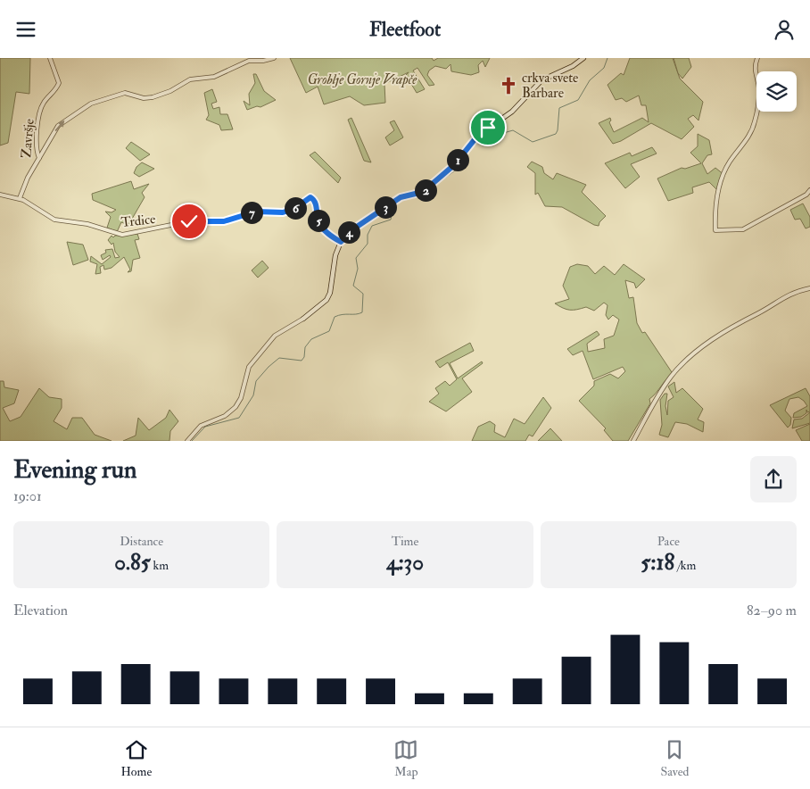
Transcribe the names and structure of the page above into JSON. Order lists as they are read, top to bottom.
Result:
{
  "streets": {
    "street": ["Završje", "Trdice"]
  },
  "crossings": [
    ["Završje", "Trdice"]
  ],
  "parks": ["Groblje Gornje Vrapče"],
  "places": {
    "church": ["crkva svete Barbare"]
  },
  "page": {
    "header": "Fleetfoot",
    "pins": [
      "1",
      "2",
      "3",
      "6",
      "7",
      "5",
      "4"
    ],
    "heading": ["Evening run", "19:01"],
    "stats": [
      ["Distance", "0.85 km"],
      ["Time", "4:30"],
      ["Pace", "5:18 /km"]
    ],
    "chart": ["Elevation", "82–90 m"],
    "tabs": ["Home", "Map", "Saved"]
  }
}
